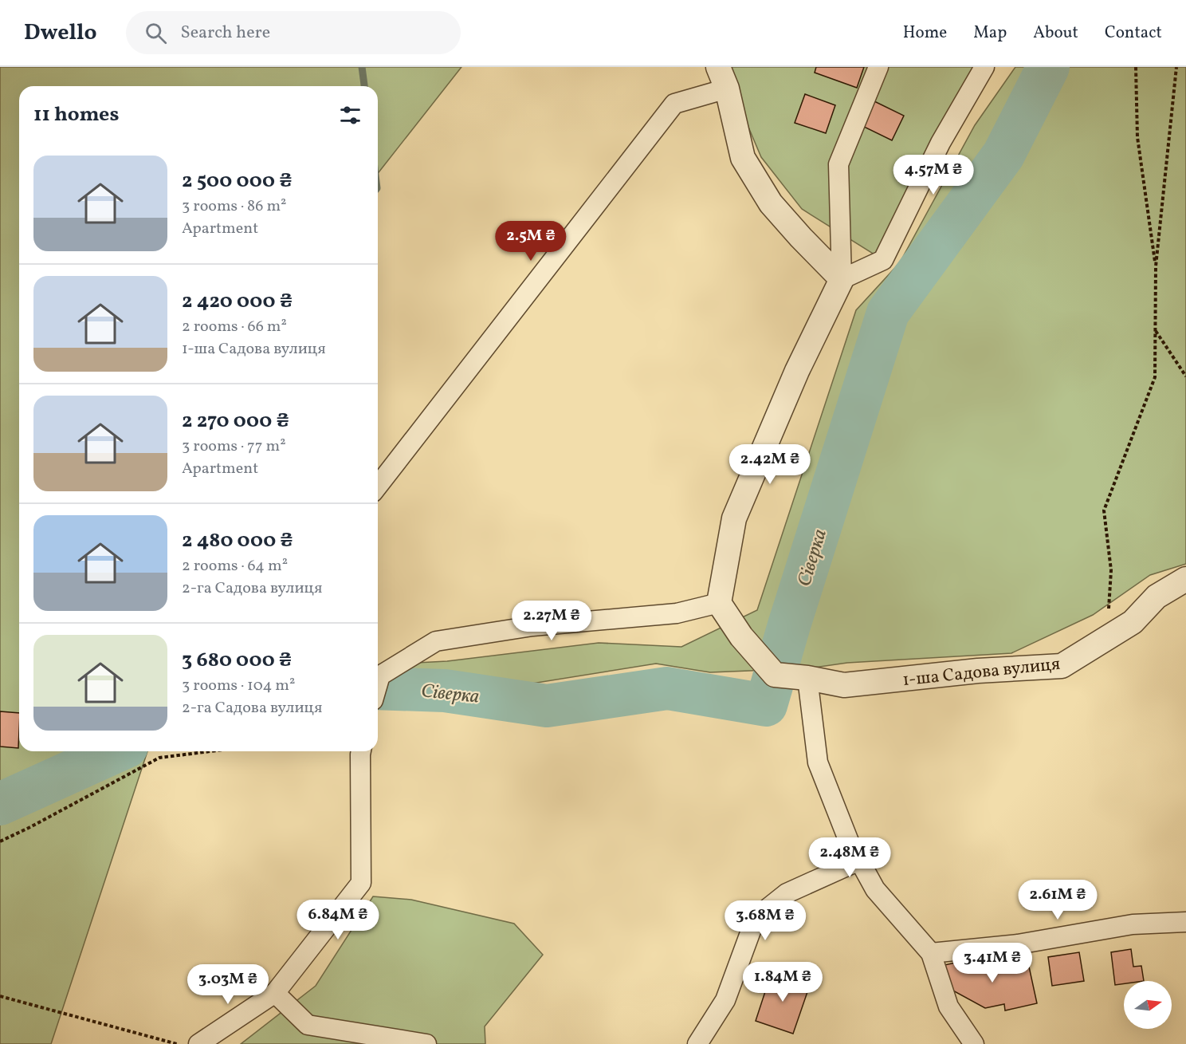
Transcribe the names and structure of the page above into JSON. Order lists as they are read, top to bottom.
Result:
{
  "streets": {
    "street": ["1-ша Садова вулиця"]
  },
  "water": ["Сіверка"],
  "north": "right",
  "page": {
    "header": "Dwello",
    "search": "Search here",
    "nav": [
      "Home",
      "Map",
      "About",
      "Contact"
    ],
    "heading": "11 homes",
    "list": [
      {
        "name": "2 500 000 ₴",
        "note": "3 rooms · 86 m² · Apartment"
      },
      {
        "name": "2 420 000 ₴",
        "note": "2 rooms · 66 m² · 1-ша Садова вулиця"
      },
      {
        "name": "2 270 000 ₴",
        "note": "3 rooms · 77 m² · Apartment"
      },
      {
        "name": "2 480 000 ₴",
        "note": "2 rooms · 64 m² · 2-га Садова вулиця"
      },
      {
        "name": "3 680 000 ₴",
        "note": "3 rooms · 104 m² · 2-га Садова вулиця"
      }
    ],
    "price": [
      "4.57M ₴",
      "2.5M ₴",
      "2.42M ₴",
      "2.27M ₴",
      "2.48M ₴",
      "2.61M ₴",
      "6.84M ₴",
      "3.68M ₴",
      "3.41M ₴",
      "1.84M ₴",
      "3.03M ₴"
    ]
  }
}
